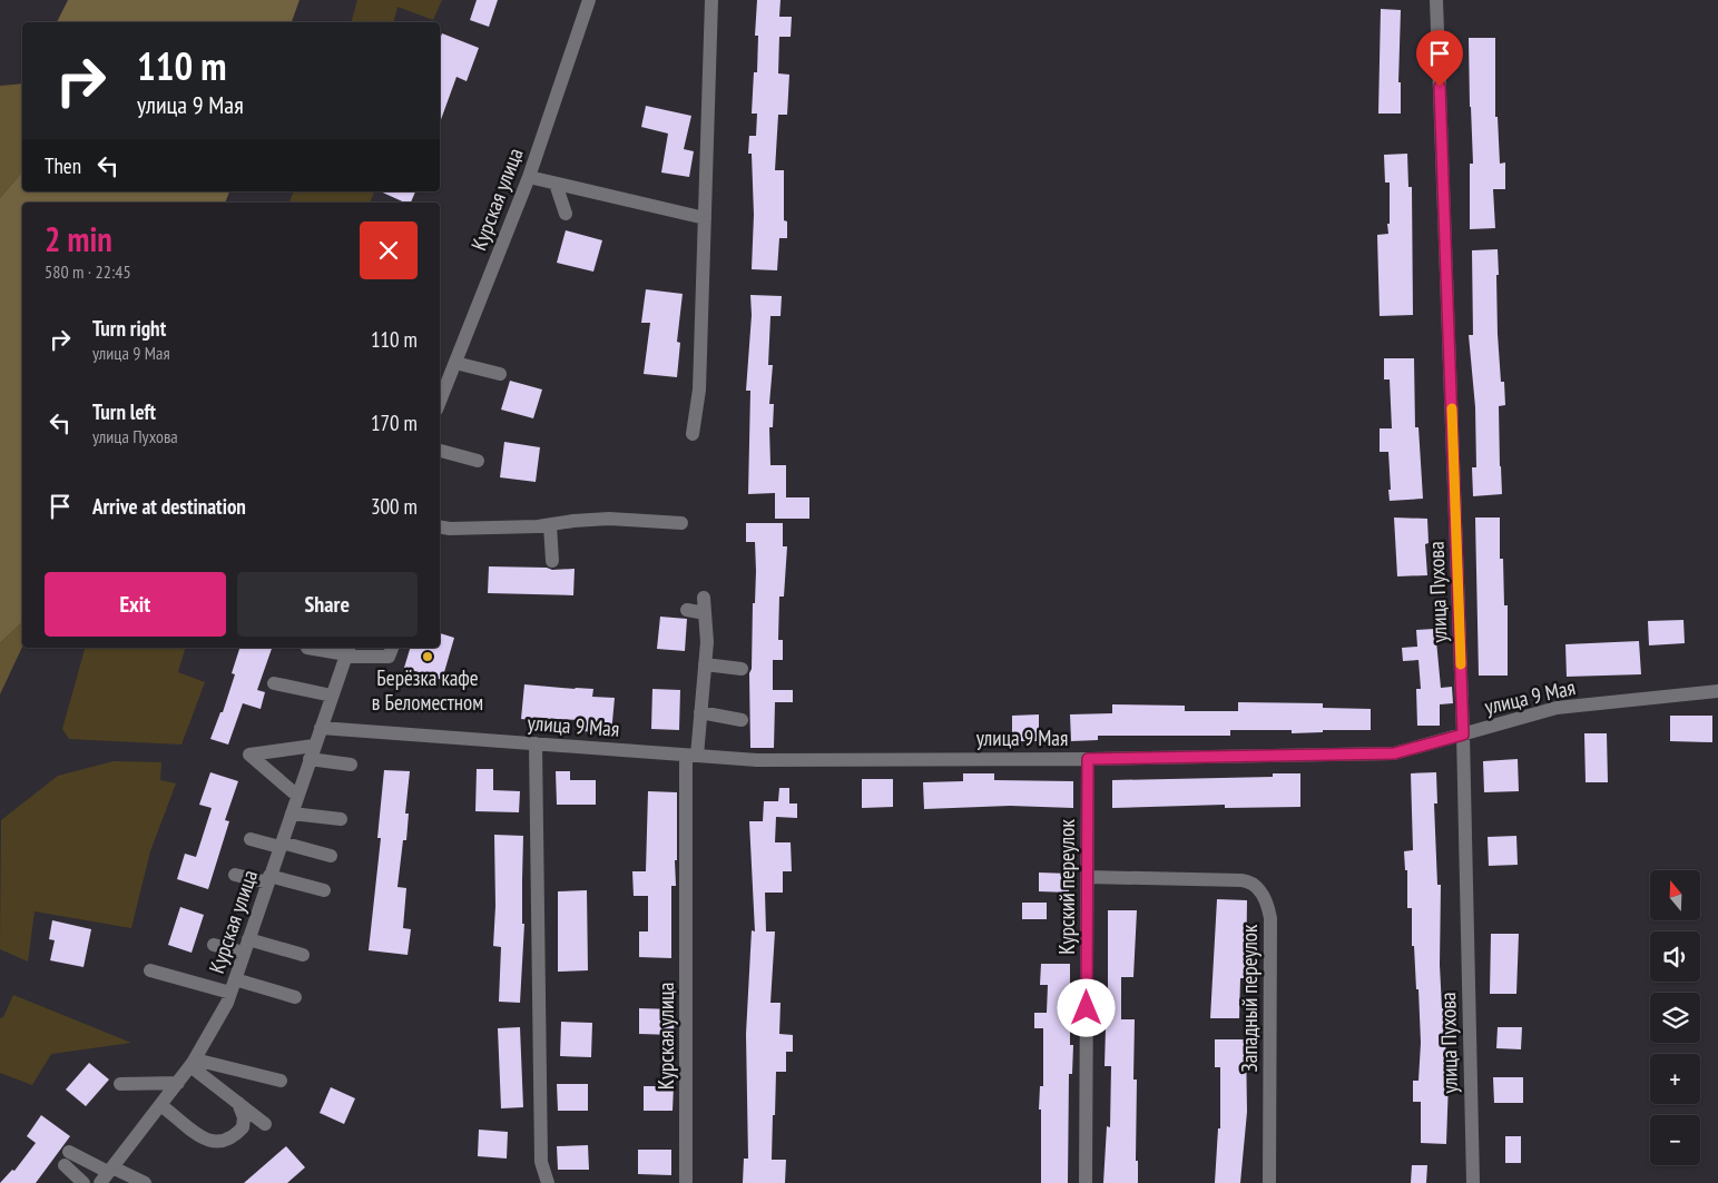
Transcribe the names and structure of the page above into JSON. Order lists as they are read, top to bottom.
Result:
{
  "streets": {
    "street": [
      "Курская улица",
      "улица Пухова",
      "улица 9 Мая",
      "Курский переулок",
      "Западный переулок"
    ]
  },
  "crossings": [
    ["Курская улица", "улица 9 Мая"],
    ["улица Пухова", "улица 9 Мая"],
    ["улица 9 Мая", "Курский переулок"],
    ["Курский переулок", "Западный переулок"]
  ],
  "places": ["Берёзка кафе в Беломестном"],
  "north": "top",
  "page": {
    "turn": ["110 m", "улица 9 Мая"],
    "then": "Then",
    "heading": ["2 min", "580 m · 22:45"],
    "list": [
      {
        "name": "Turn right",
        "note": "улица 9 Мая",
        "value": "110 m"
      },
      {
        "name": "Turn left",
        "note": "улица Пухова",
        "value": "170 m"
      },
      {
        "name": "Arrive at destination",
        "value": "300 m"
      }
    ],
    "buttons": ["Exit", "Share"],
    "map_buttons": ["+", "−"]
  }
}
